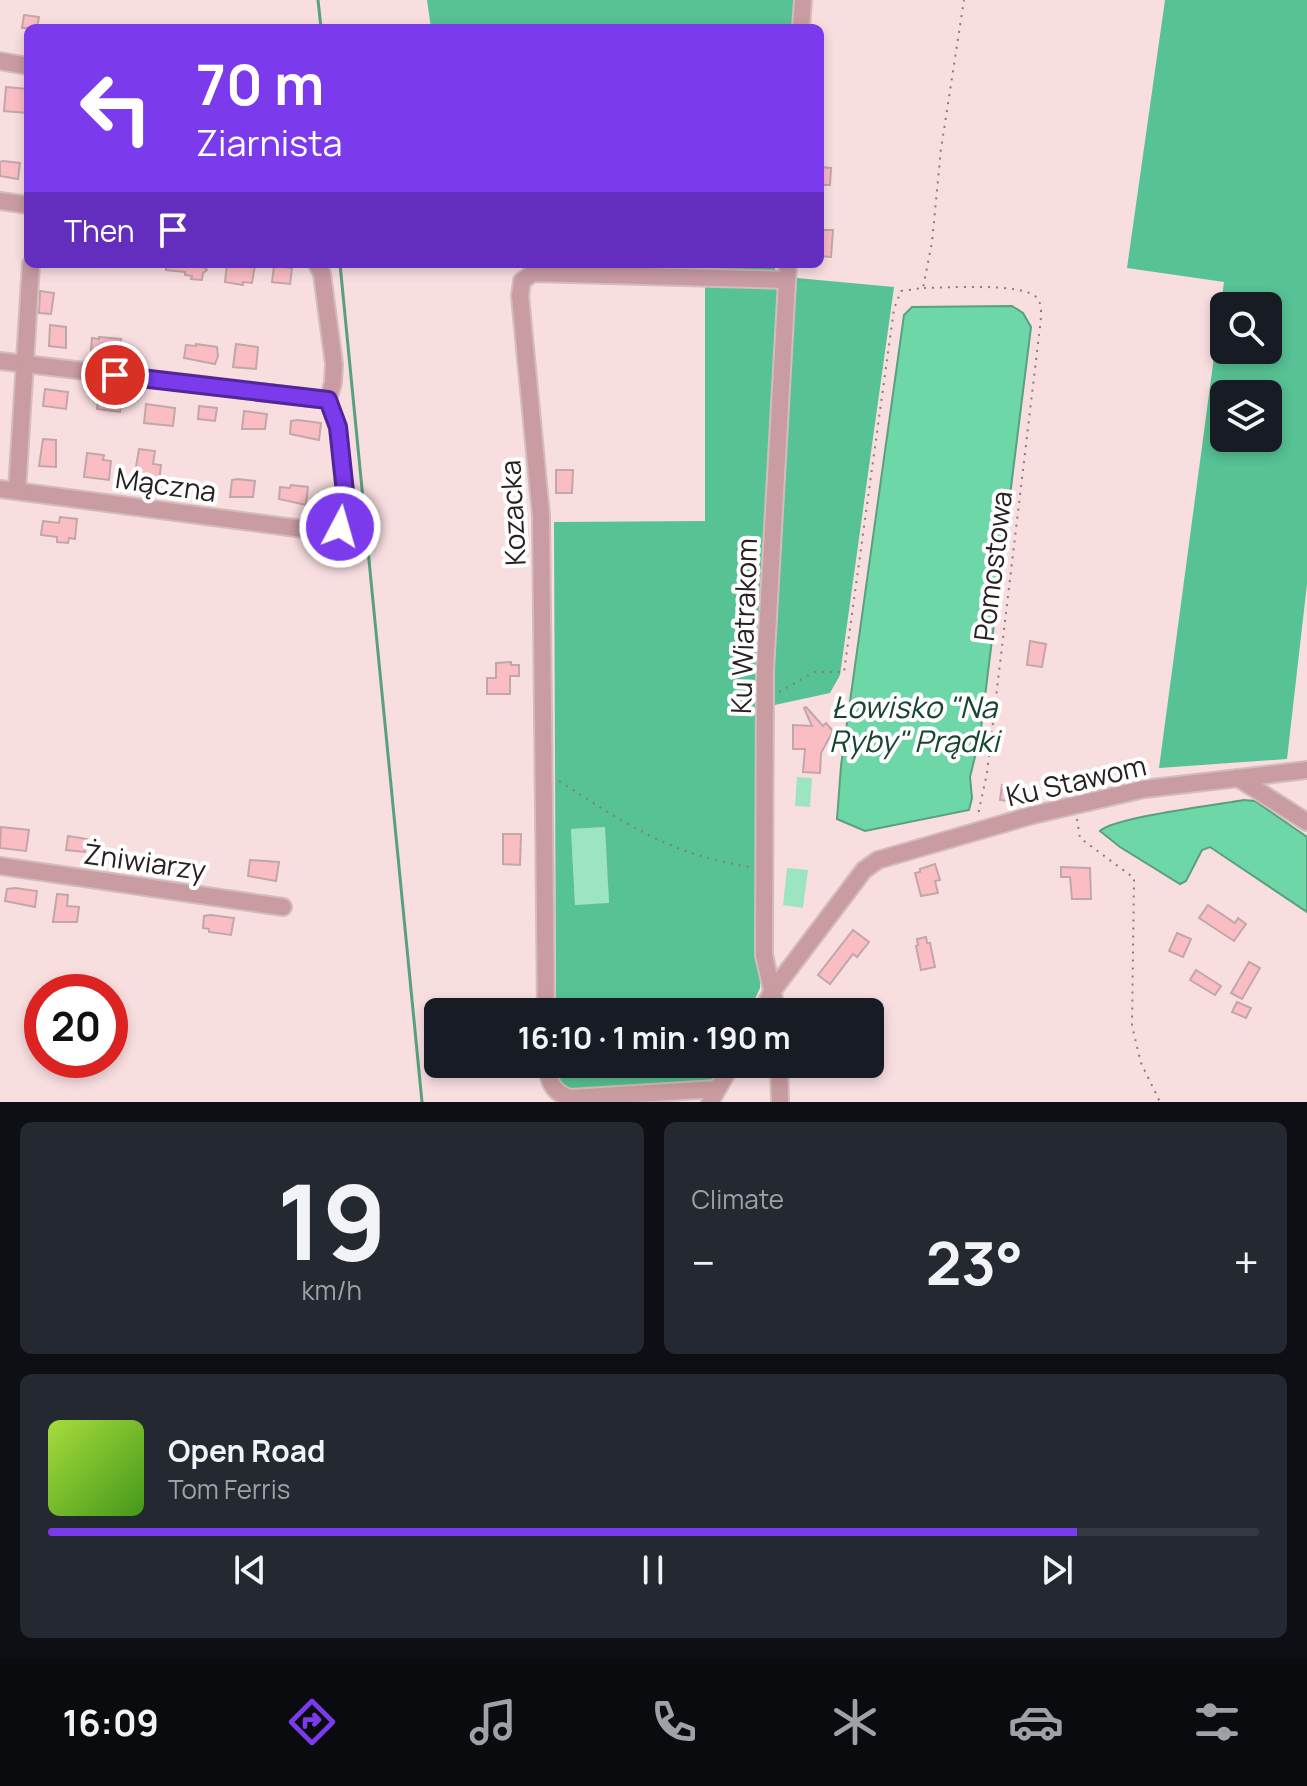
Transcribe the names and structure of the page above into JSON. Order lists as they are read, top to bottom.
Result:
{
  "streets": {
    "street": [
      "Mączna",
      "Kozacka",
      "Ku Wiatrakom",
      "Ku Stawom",
      "Żniwiarzy"
    ],
    "path": ["Pomostowa"]
  },
  "crossings": [
    ["Kozacka", "Ku Wiatrakom"],
    ["Pomostowa", "Ku Stawom"],
    ["Ku Wiatrakom", "Ku Stawom"]
  ],
  "water": ["Łowisko \"Na Ryby\" Prądki"],
  "page": {
    "turn": ["70 m", "Ziarnista"],
    "then": "Then",
    "limit": "20",
    "trip": "16:10 · 1 min · 190 m",
    "tile": [
      ["19", "km/h"],
      "Climate"
    ],
    "heat": ["−", "23°", "+"],
    "song": ["Open Road", "Tom Ferris"],
    "tabs": "16:09"
  }
}
